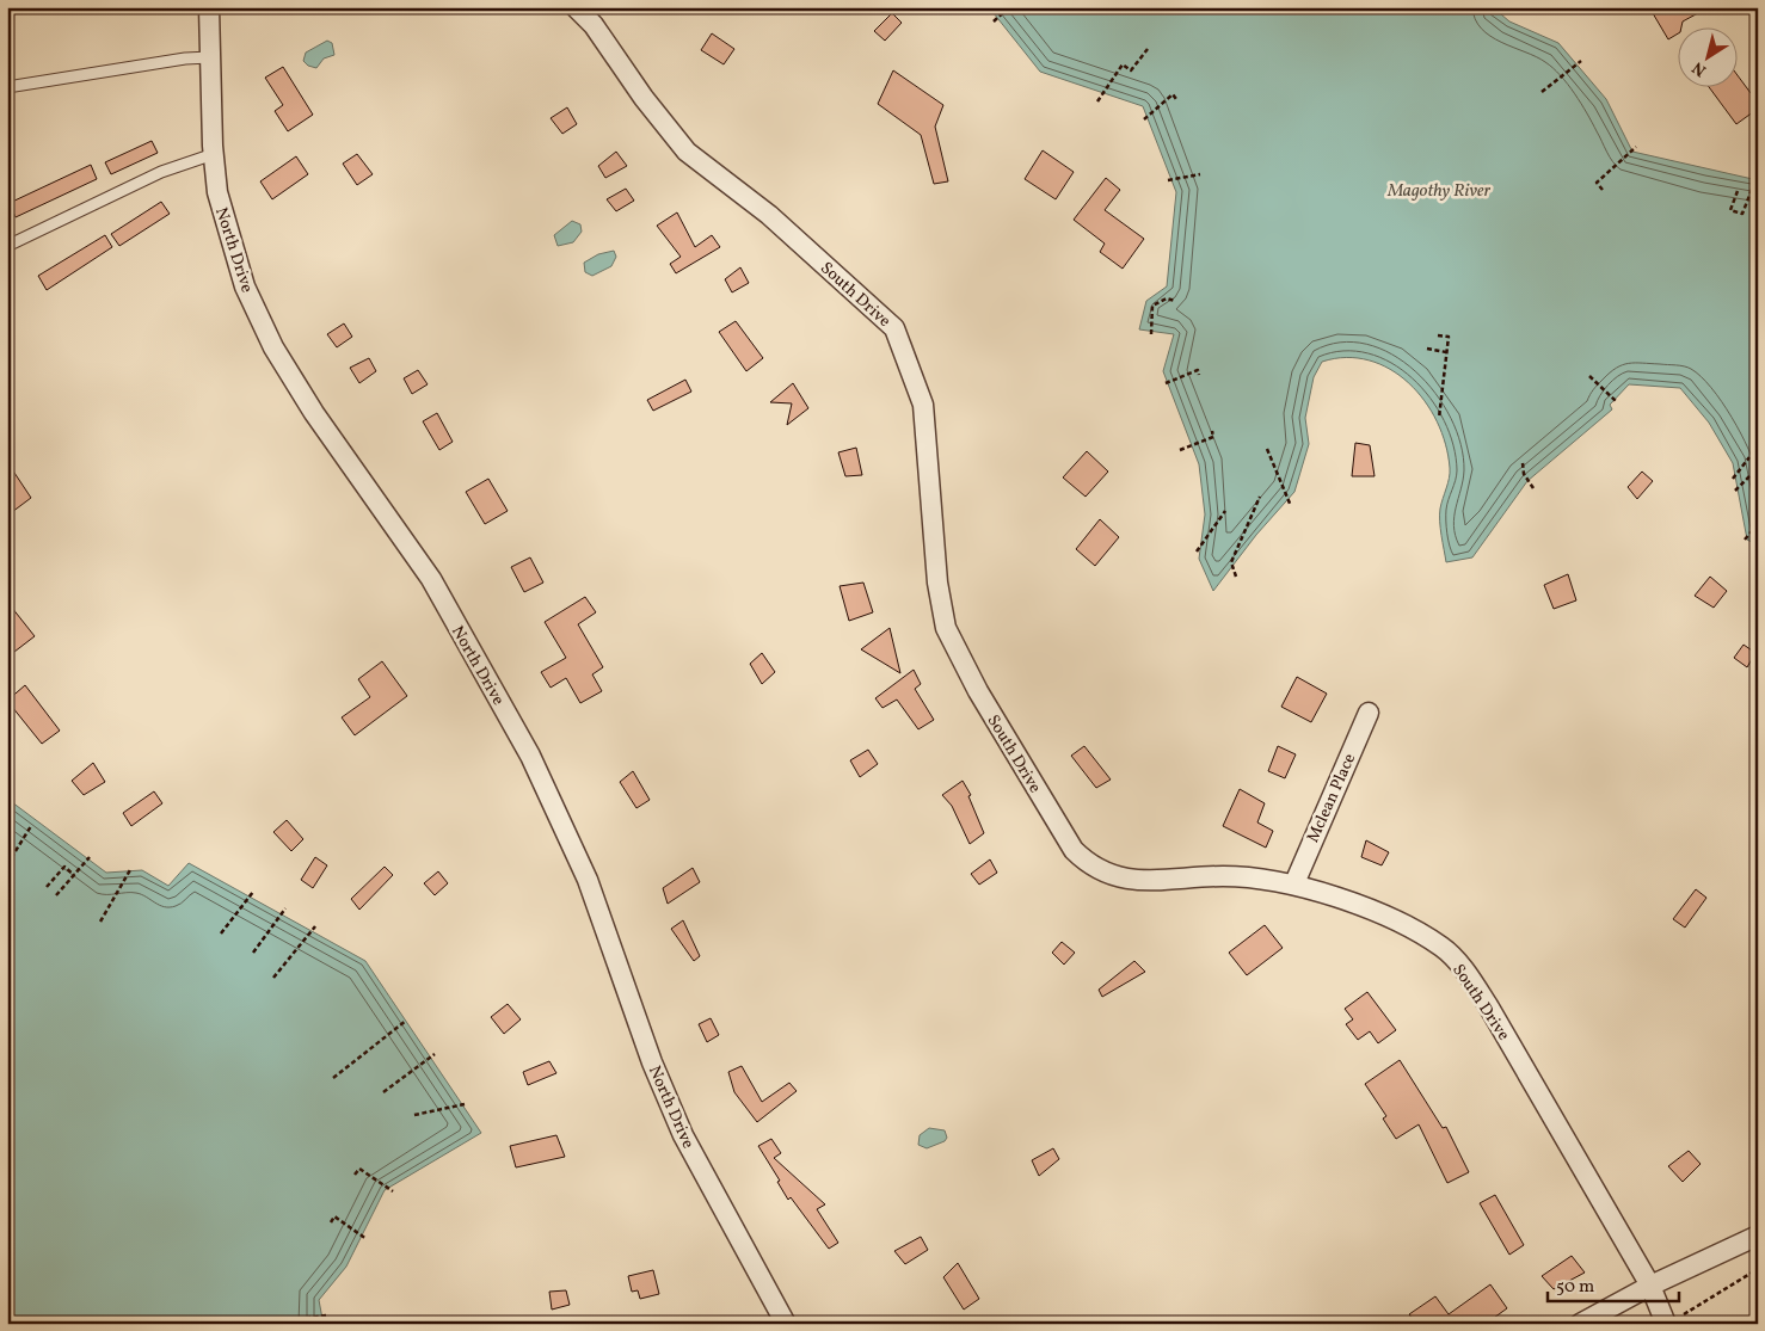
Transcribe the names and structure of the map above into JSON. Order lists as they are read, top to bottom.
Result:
{
  "streets": {
    "street": ["North Drive", "South Drive", "Mclean Place"]
  },
  "crossings": [
    ["South Drive", "Mclean Place"]
  ],
  "water": ["Magothy River"],
  "scale_bar": "50 m",
  "north": "bottom left"
}
